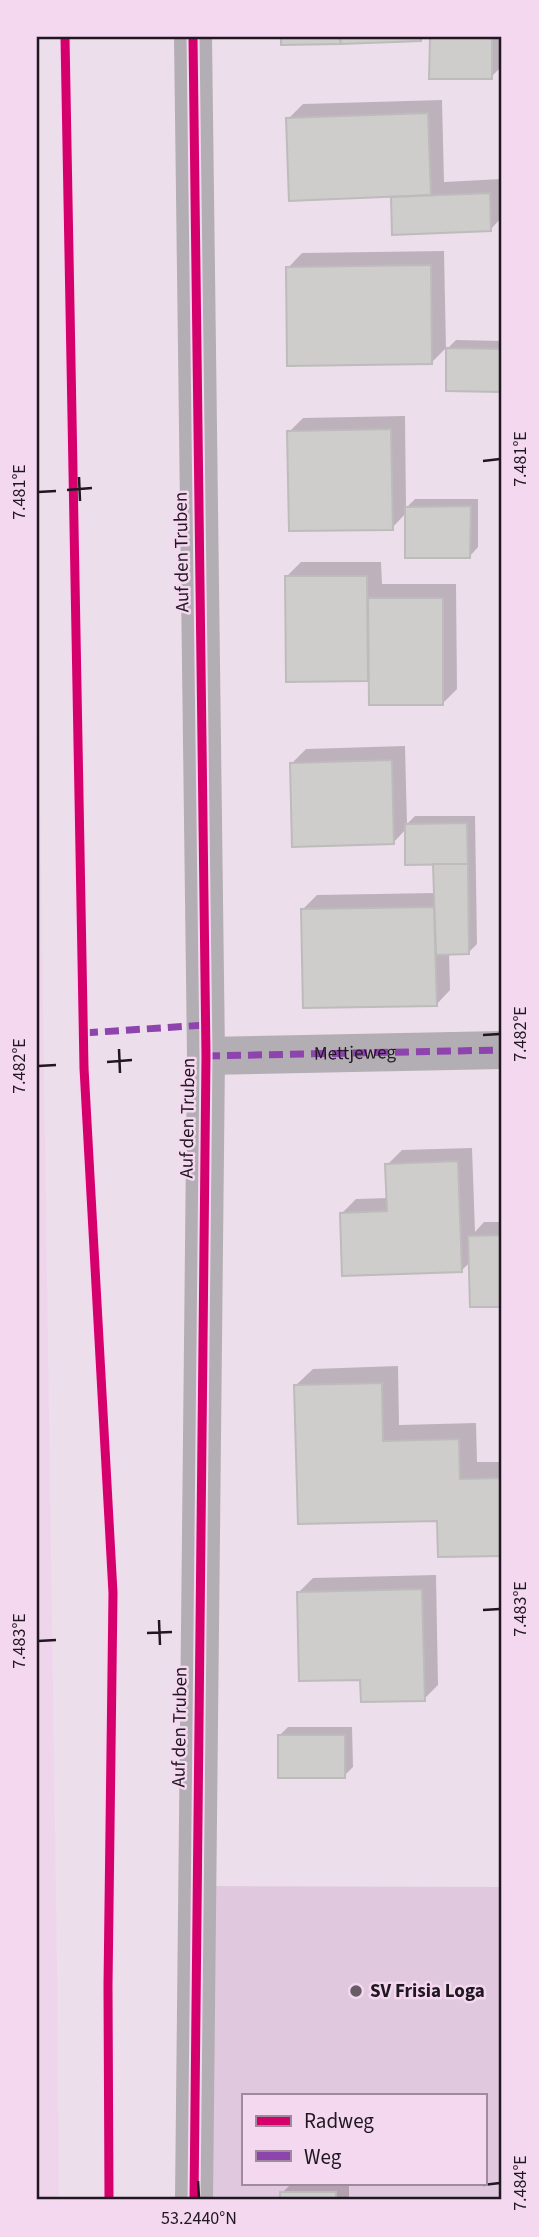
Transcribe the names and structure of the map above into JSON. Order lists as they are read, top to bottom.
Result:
{
  "streets": {
    "street": ["Auf den Truben", "Mettjeweg"]
  },
  "crossings": [
    ["Auf den Truben", "Mettjeweg"]
  ],
  "places": ["SV Frisia Loga"],
  "legend": ["Radweg", "Weg"],
  "coordinates": [
    "7.481°E",
    "7.482°E",
    "7.483°E",
    "7.484°E",
    "53.2440°N"
  ]
}
